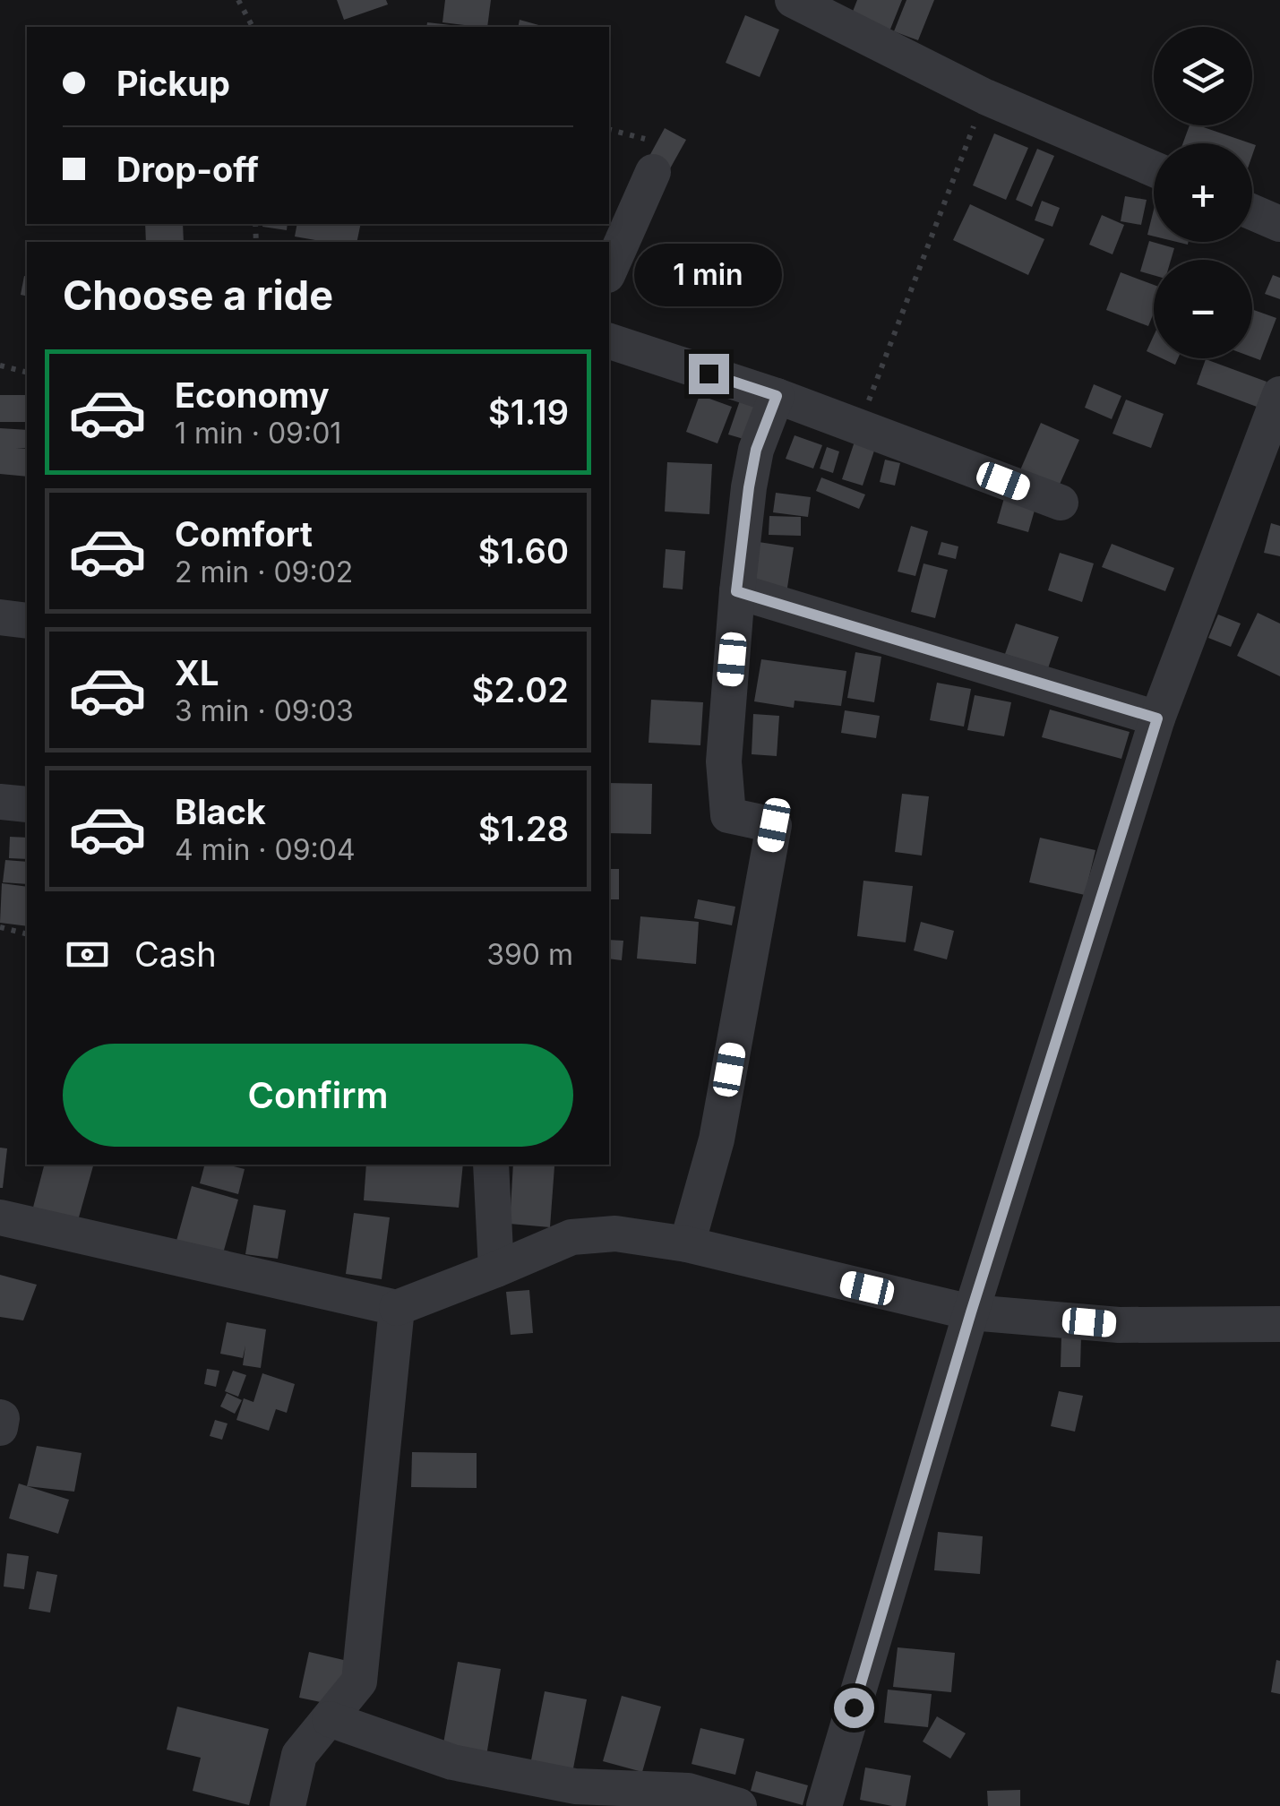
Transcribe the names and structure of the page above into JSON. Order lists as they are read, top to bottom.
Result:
{
  "page": {
    "map_buttons": ["+", "−"],
    "banner": ["Pickup", "Drop-off"],
    "heading": "Choose a ride",
    "bubble": "1 min",
    "list": [
      {
        "name": "Economy",
        "note": "1 min · 09:01",
        "value": "$1.19"
      },
      {
        "name": "Comfort",
        "note": "2 min · 09:02",
        "value": "$1.60"
      },
      {
        "name": "XL",
        "note": "3 min · 09:03",
        "value": "$2.02"
      },
      {
        "name": "Black",
        "note": "4 min · 09:04",
        "value": "$1.28"
      }
    ],
    "pay": ["Cash", "390 m"],
    "buttons": "Confirm"
  }
}
